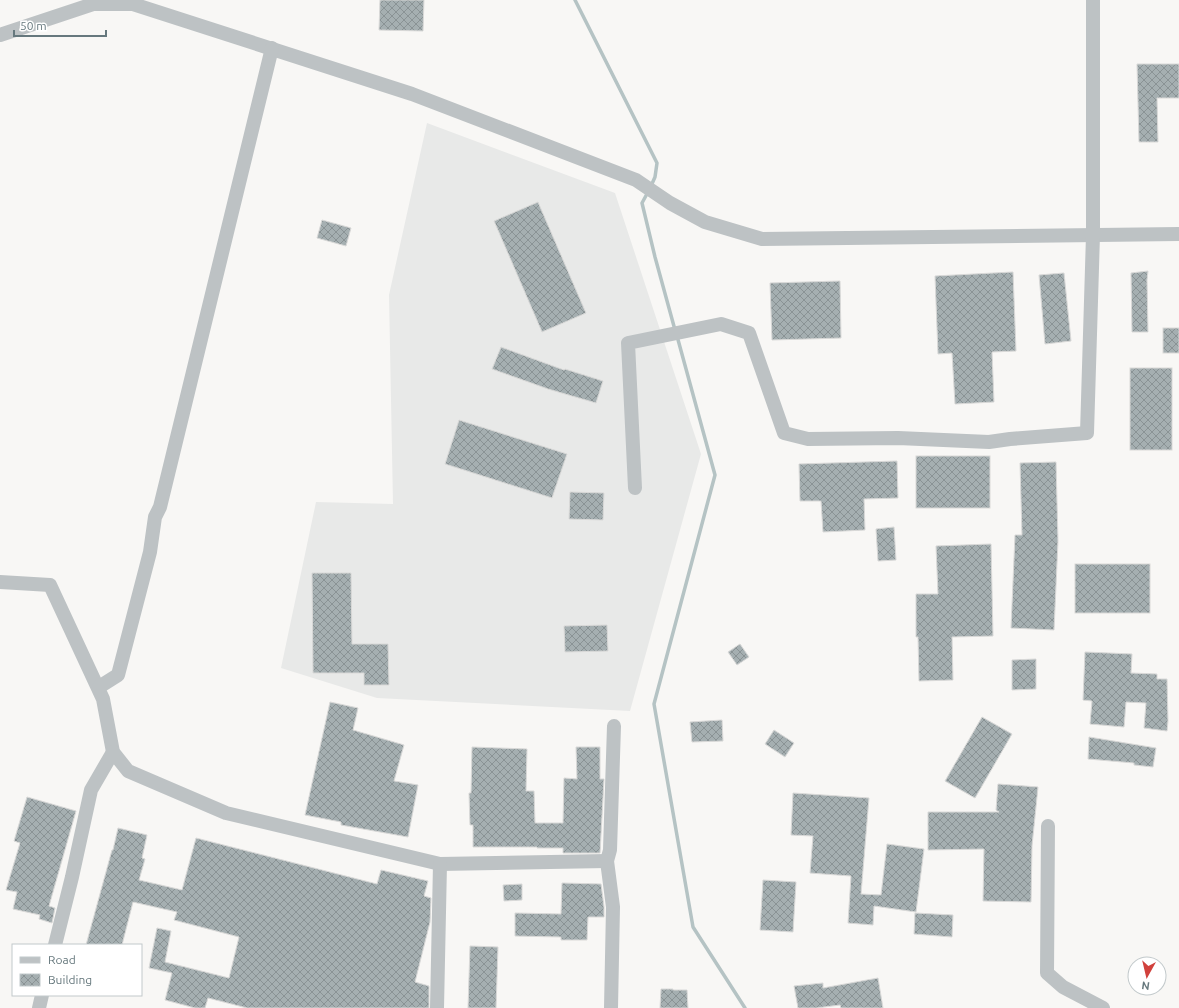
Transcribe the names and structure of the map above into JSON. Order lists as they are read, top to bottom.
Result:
{
  "legend": ["Road", "Building"],
  "scale_bar": "50 m",
  "north": "bottom"
}
